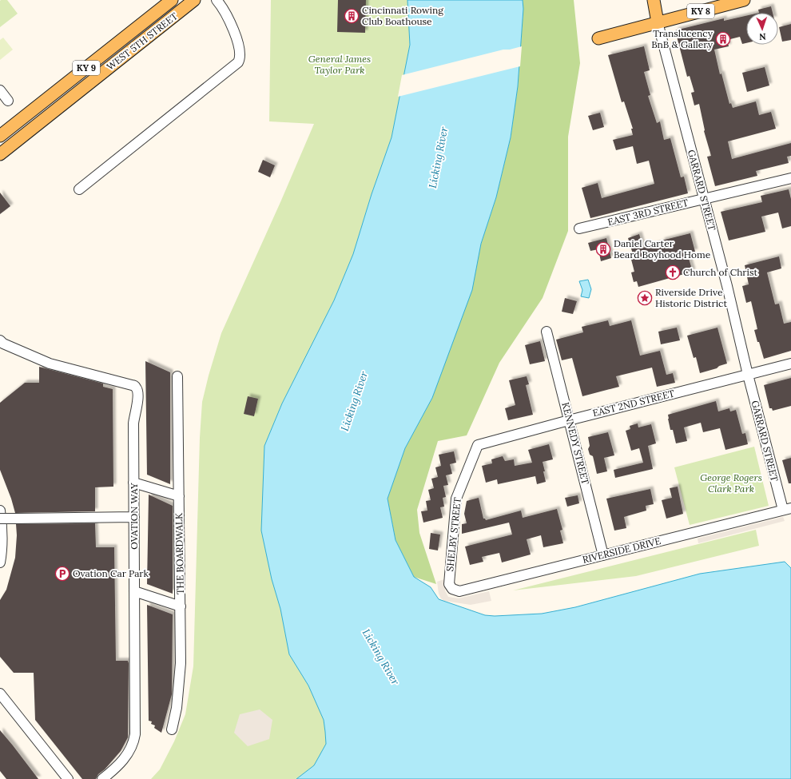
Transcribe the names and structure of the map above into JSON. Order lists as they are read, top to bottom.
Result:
{
  "streets": {
    "main road": [
      "KY 8",
      "WEST 5TH STREET",
      "KY 9",
      "GARRARD STREET"
    ],
    "street": [
      "EAST 3RD STREET",
      "EAST 2ND STREET",
      "KENNEDY STREET",
      "OVATION WAY",
      "SHELBY STREET",
      "RIVERSIDE DRIVE",
      "THE BOARDWALK"
    ]
  },
  "crossings": [
    ["KY 8", "GARRARD STREET"],
    ["GARRARD STREET", "EAST 3RD STREET"],
    ["GARRARD STREET", "EAST 2ND STREET"],
    ["GARRARD STREET", "RIVERSIDE DRIVE"],
    ["EAST 2ND STREET", "KENNEDY STREET"],
    ["EAST 2ND STREET", "SHELBY STREET"],
    ["KENNEDY STREET", "RIVERSIDE DRIVE"],
    ["SHELBY STREET", "RIVERSIDE DRIVE"]
  ],
  "water": ["Licking River"],
  "parks": ["General James Taylor Park", "George Rogers Clark Park"],
  "places": {
    "building": ["Cincinnati Rowing Club Boathouse", "Translucency BnB & Gallery", "Daniel Carter Beard Boyhood Home"],
    "church": ["Church of Christ"],
    "place": ["Riverside Drive Historic District"],
    "parking": ["Ovation Car Park"]
  },
  "north": "bottom"
}
